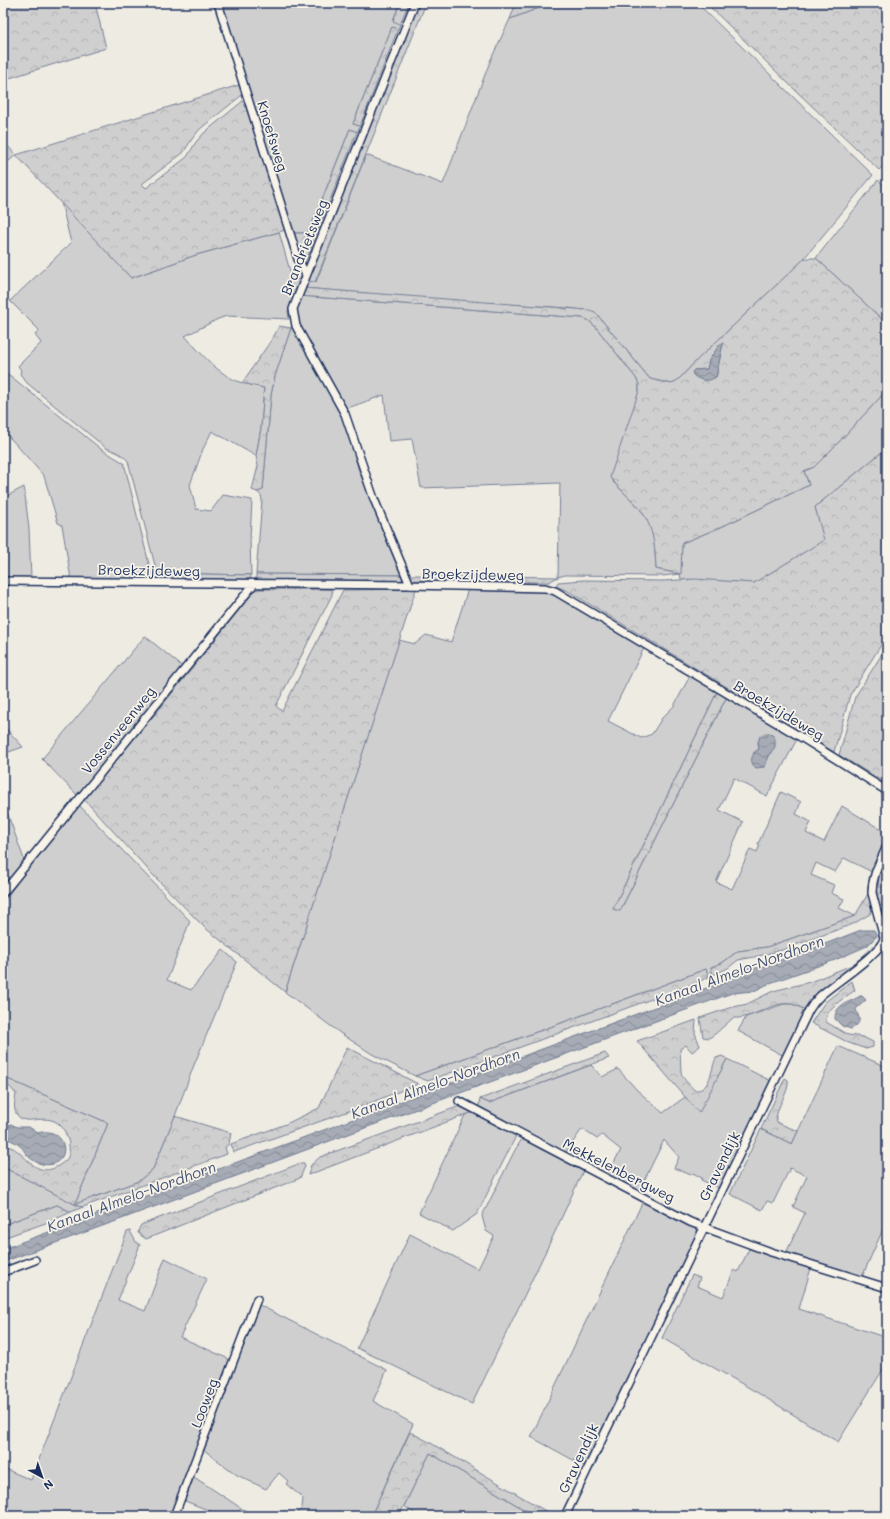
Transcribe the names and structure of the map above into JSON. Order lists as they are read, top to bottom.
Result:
{
  "streets": {
    "street": [
      "Knoefsweg",
      "Brandrietsweg",
      "Broekzijdeweg",
      "Vossenveenweg",
      "Gravendijk",
      "Mekkelenbergweg",
      "Looweg"
    ]
  },
  "crossings": [
    ["Knoefsweg", "Brandrietsweg"],
    ["Brandrietsweg", "Broekzijdeweg"],
    ["Broekzijdeweg", "Vossenveenweg"],
    ["Gravendijk", "Mekkelenbergweg"]
  ],
  "water": ["Kanaal Almelo-Nordhorn"],
  "north": "bottom right"
}
